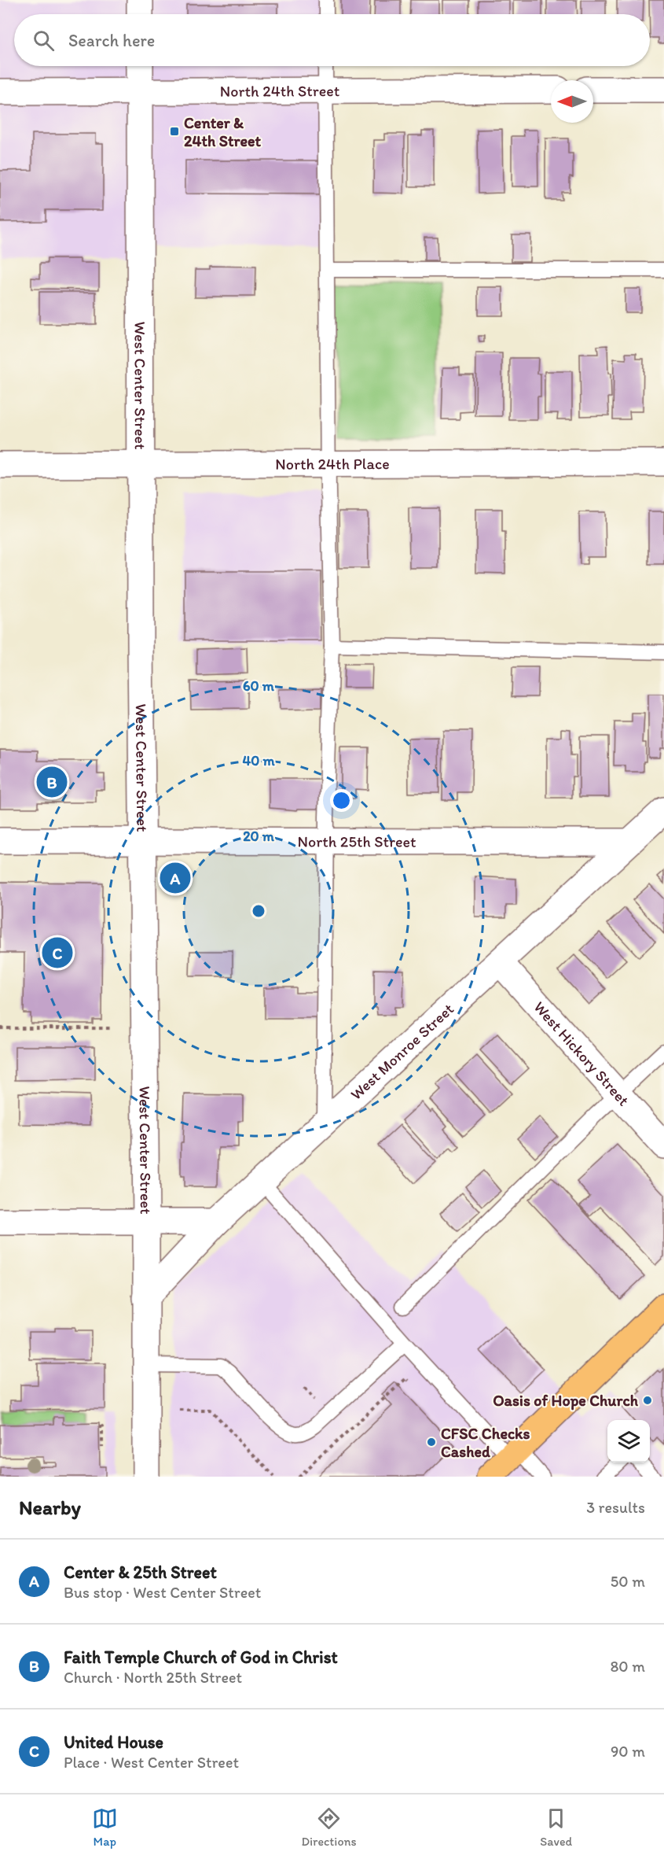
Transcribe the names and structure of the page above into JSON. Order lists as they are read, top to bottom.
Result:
{
  "streets": {
    "street": [
      "North 24th Street",
      "West Center Street",
      "North 24th Place",
      "North 25th Street",
      "West Monroe Street",
      "West Hickory Street"
    ]
  },
  "crossings": [
    ["North 24th Street", "West Center Street"],
    ["West Center Street", "North 24th Place"],
    ["West Center Street", "North 25th Street"],
    ["West Center Street", "West Monroe Street"],
    ["North 25th Street", "West Monroe Street"],
    ["West Monroe Street", "West Hickory Street"]
  ],
  "places": {
    "transit": ["Center & 24th Street"],
    "other": ["Oasis of Hope Church", "CFSC Checks Cashed"]
  },
  "north": "left",
  "page": {
    "search": "Search here",
    "pins": ["B", "A", "C"],
    "heading": ["Nearby", "3 results"],
    "list": [
      {
        "mark": "A",
        "name": "Center & 25th Street",
        "note": "Bus stop · West Center Street",
        "value": "50 m"
      },
      {
        "mark": "B",
        "name": "Faith Temple Church of God in Christ",
        "note": "Church · North 25th Street",
        "value": "80 m"
      },
      {
        "mark": "C",
        "name": "United House",
        "note": "Place · West Center Street",
        "value": "90 m"
      }
    ],
    "nav": ["Map", "Directions", "Saved"]
  },
  "rings": ["60 m", "40 m", "20 m"]
}
